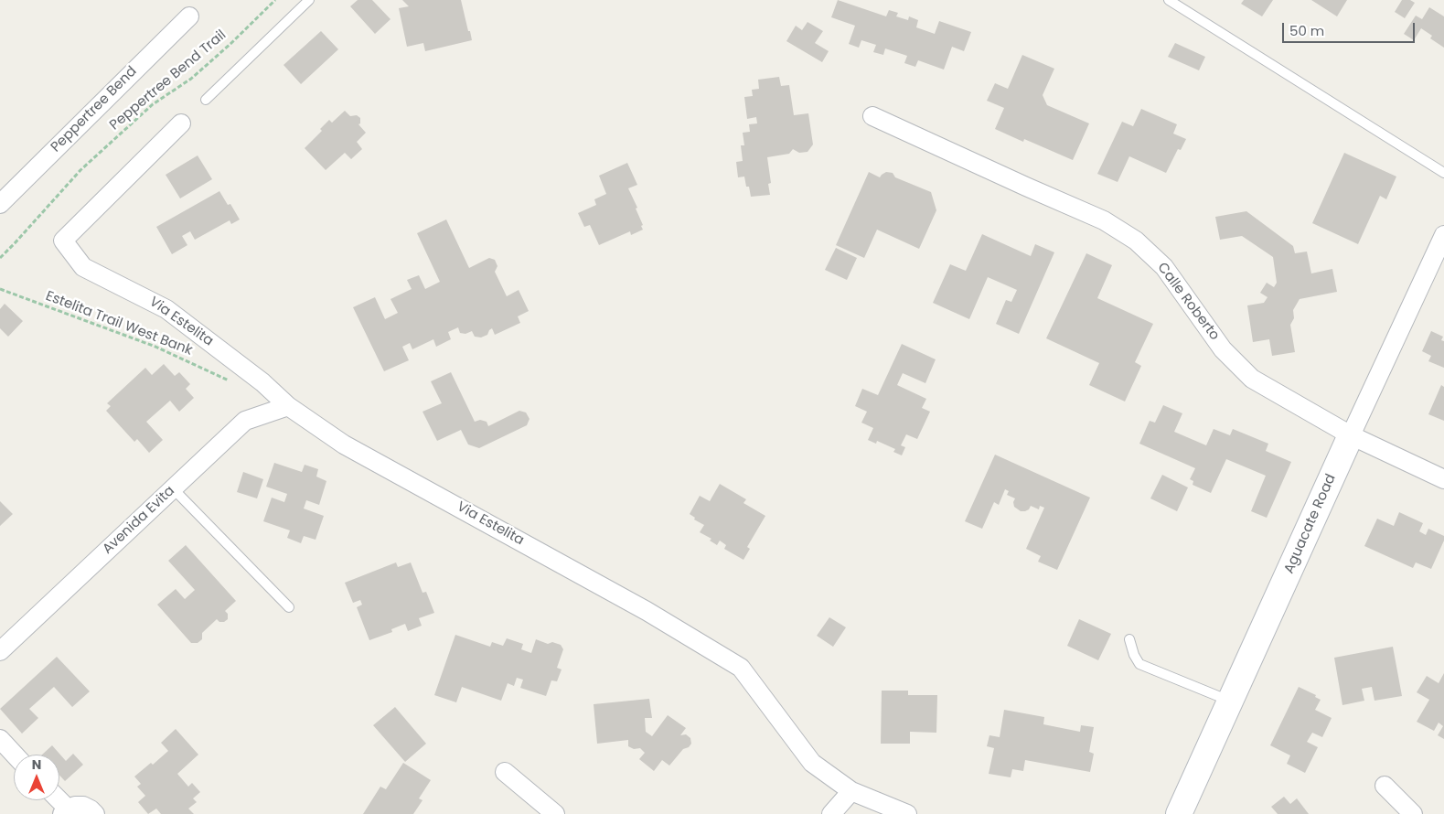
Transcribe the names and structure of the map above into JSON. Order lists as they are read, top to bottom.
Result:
{
  "streets": {
    "street": [
      "Peppertree Bend",
      "Calle Roberto",
      "Via Estelita",
      "Avenida Evita",
      "Aguacate Road"
    ],
    "path": ["Peppertree Bend Trail", "Estelita Trail West Bank"]
  },
  "crossings": [
    ["Calle Roberto", "Aguacate Road"],
    ["Via Estelita", "Avenida Evita"]
  ],
  "scale_bar": "50 m",
  "north": "top"
}
